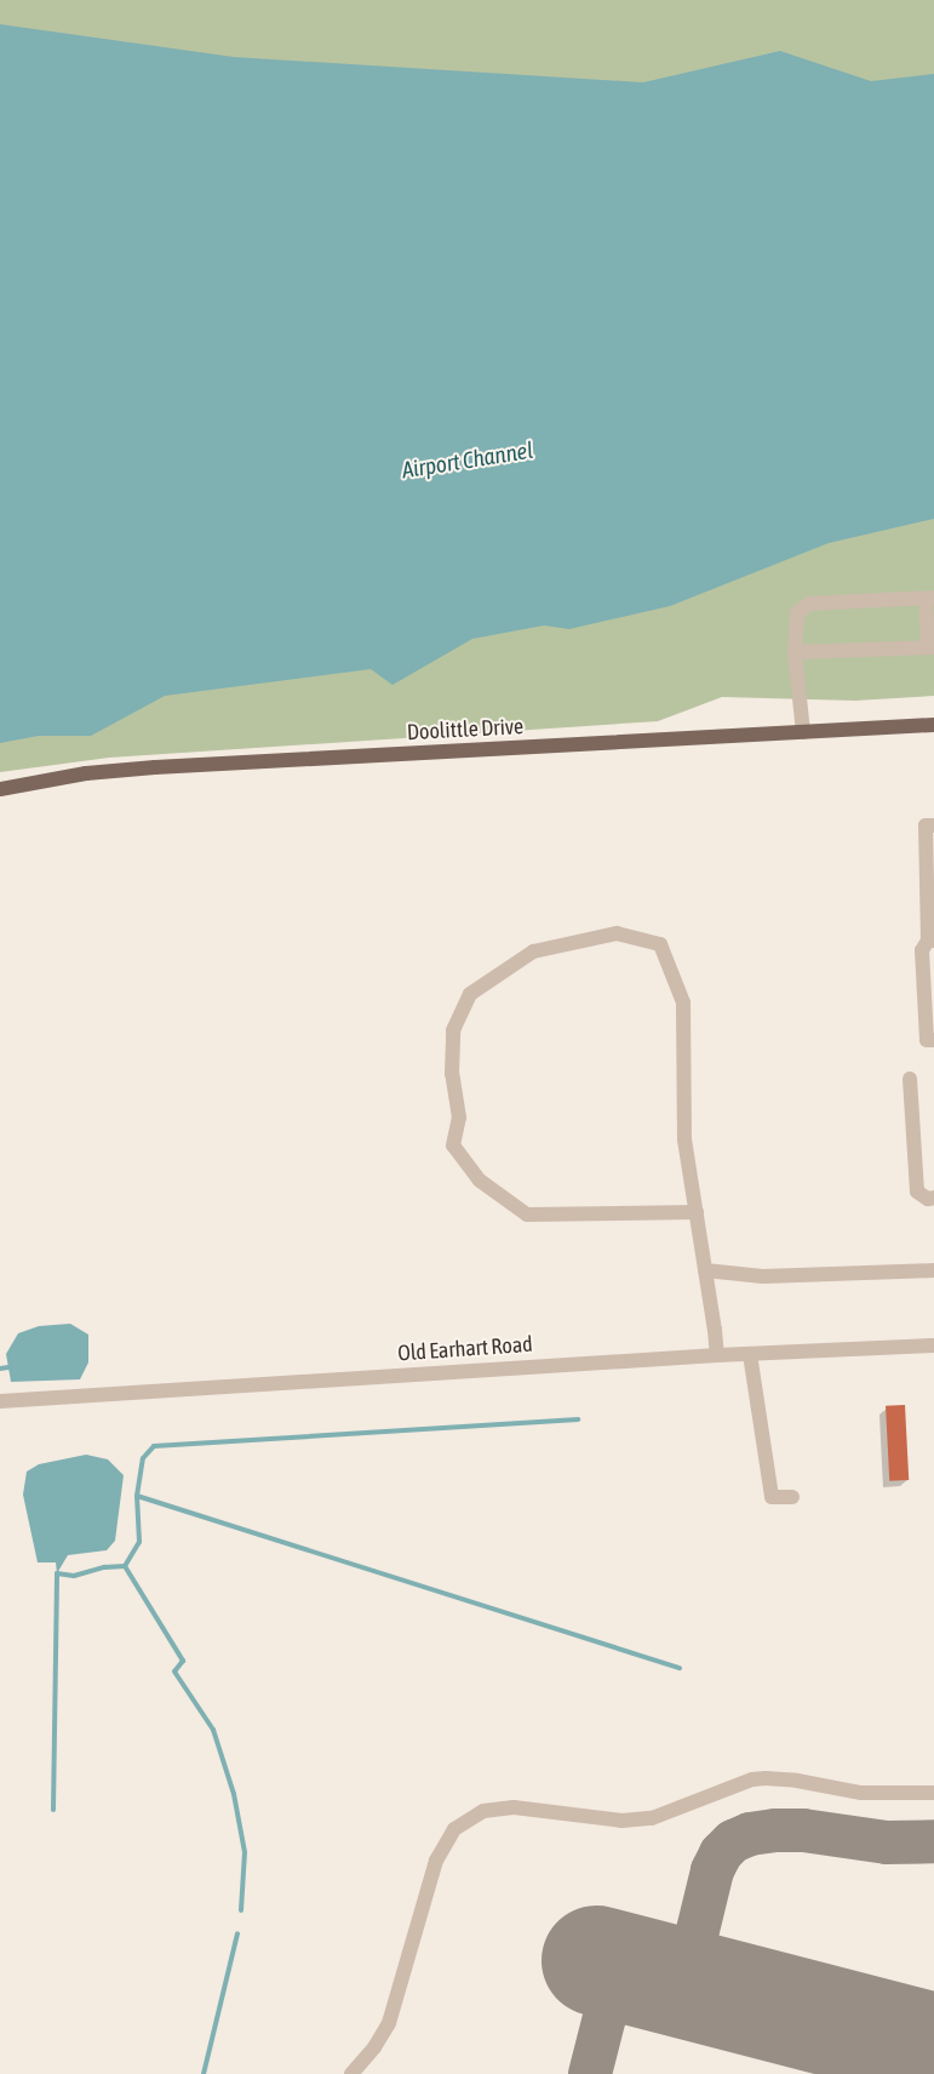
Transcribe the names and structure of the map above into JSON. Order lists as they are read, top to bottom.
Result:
{
  "streets": {
    "main road": ["Doolittle Drive"],
    "lane": ["Old Earhart Road"]
  },
  "water": ["Airport Channel"]
}
